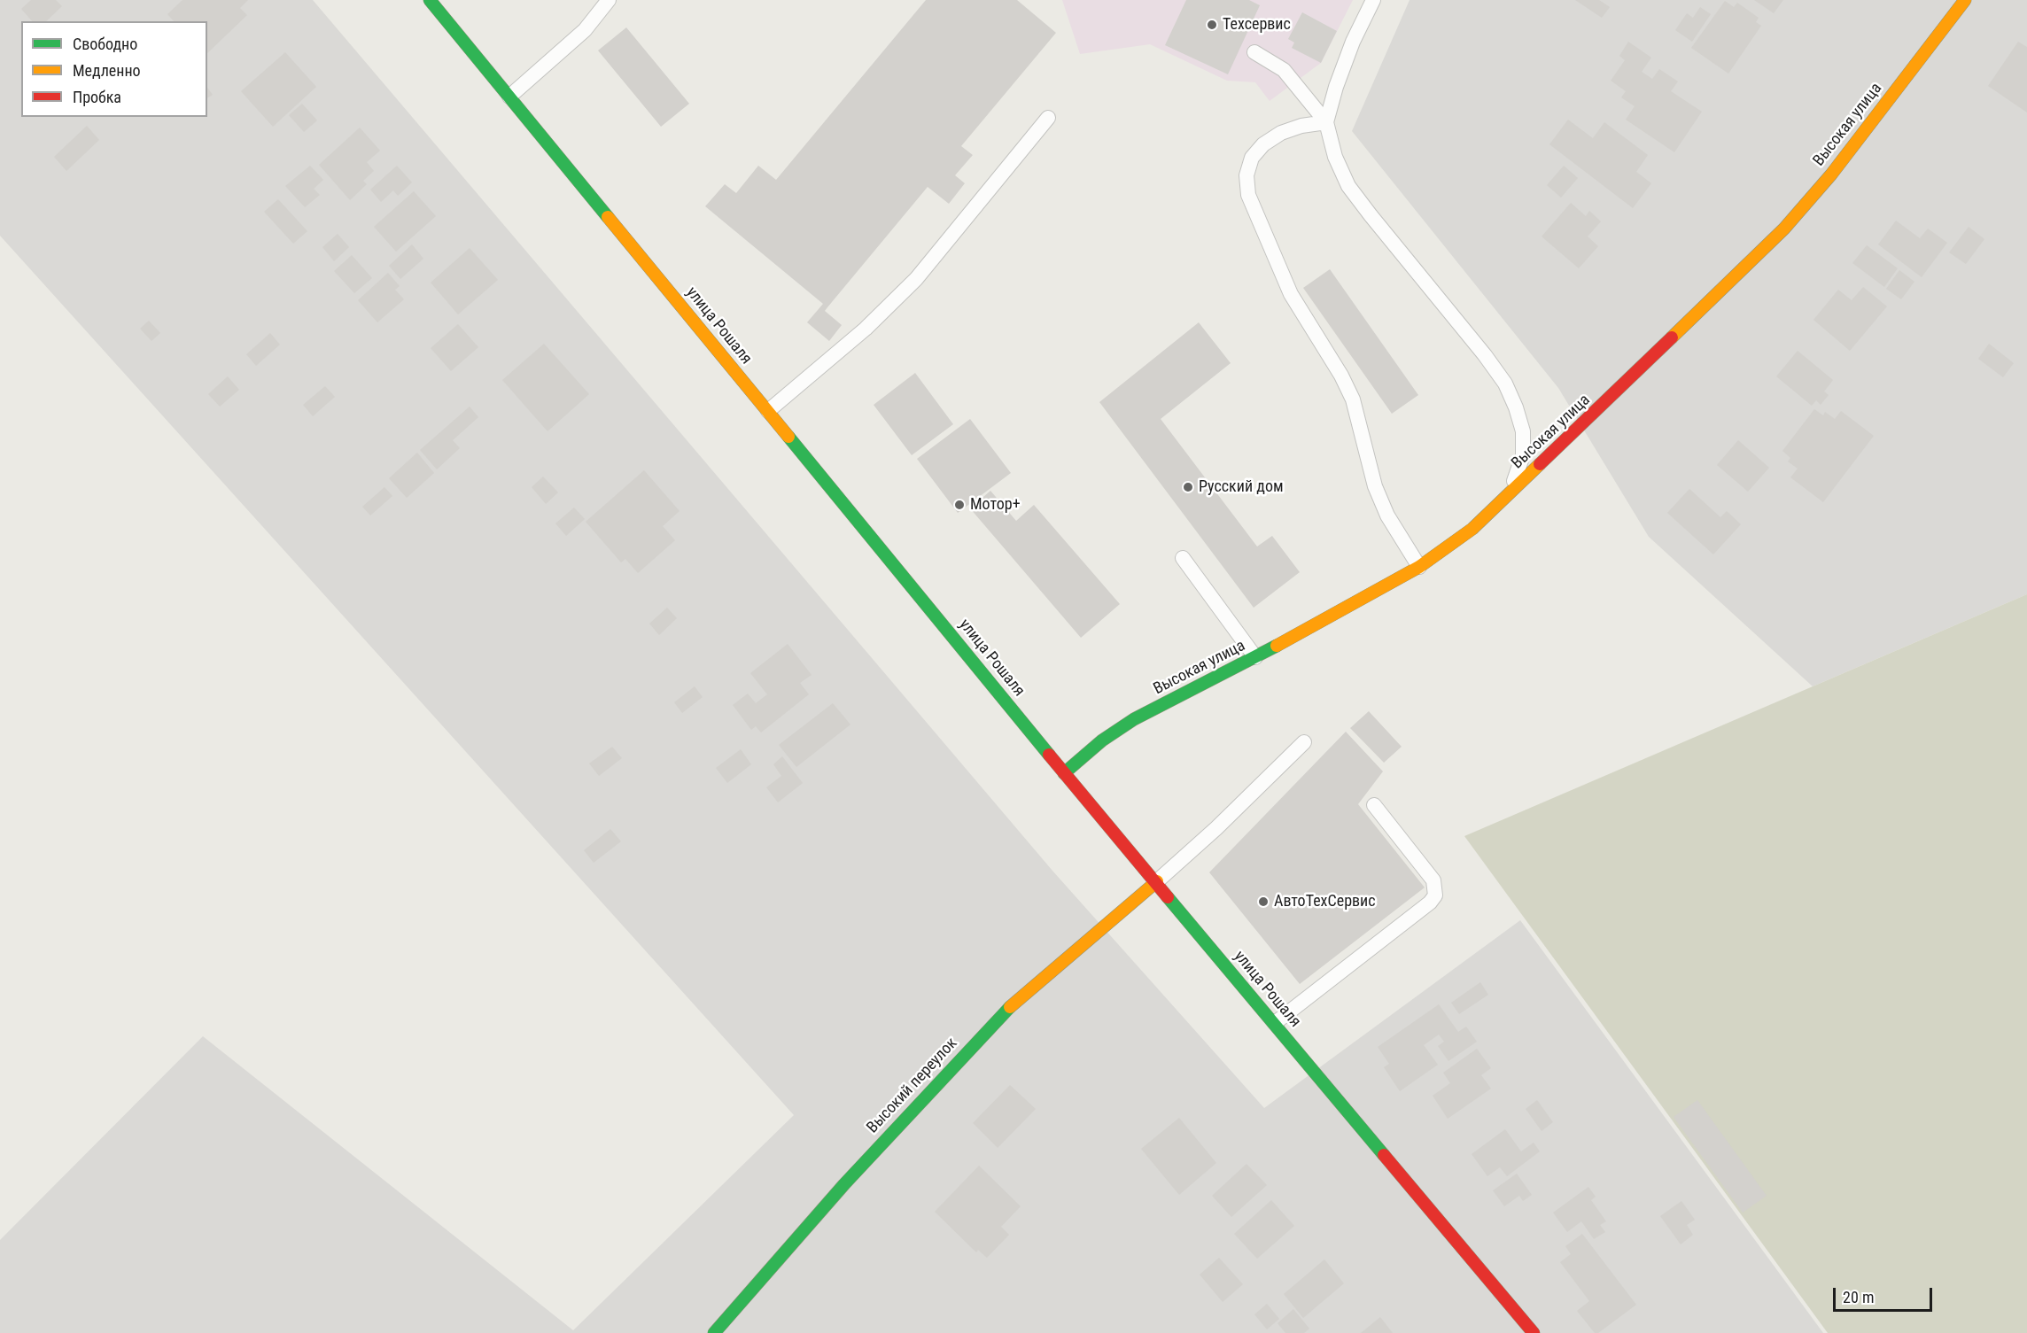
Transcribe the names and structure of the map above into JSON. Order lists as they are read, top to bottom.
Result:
{
  "streets": {
    "street": ["Высокая улица", "улица Рошаля", "Высокий переулок"]
  },
  "crossings": [
    ["Высокая улица", "улица Рошаля"],
    ["улица Рошаля", "Высокий переулок"]
  ],
  "places": [
    "Техсервис",
    "Русский дом",
    "Мотор+",
    "АвтоТехСервис"
  ],
  "legend": ["Свободно", "Медленно", "Пробка"],
  "scale_bar": "20 m"
}
